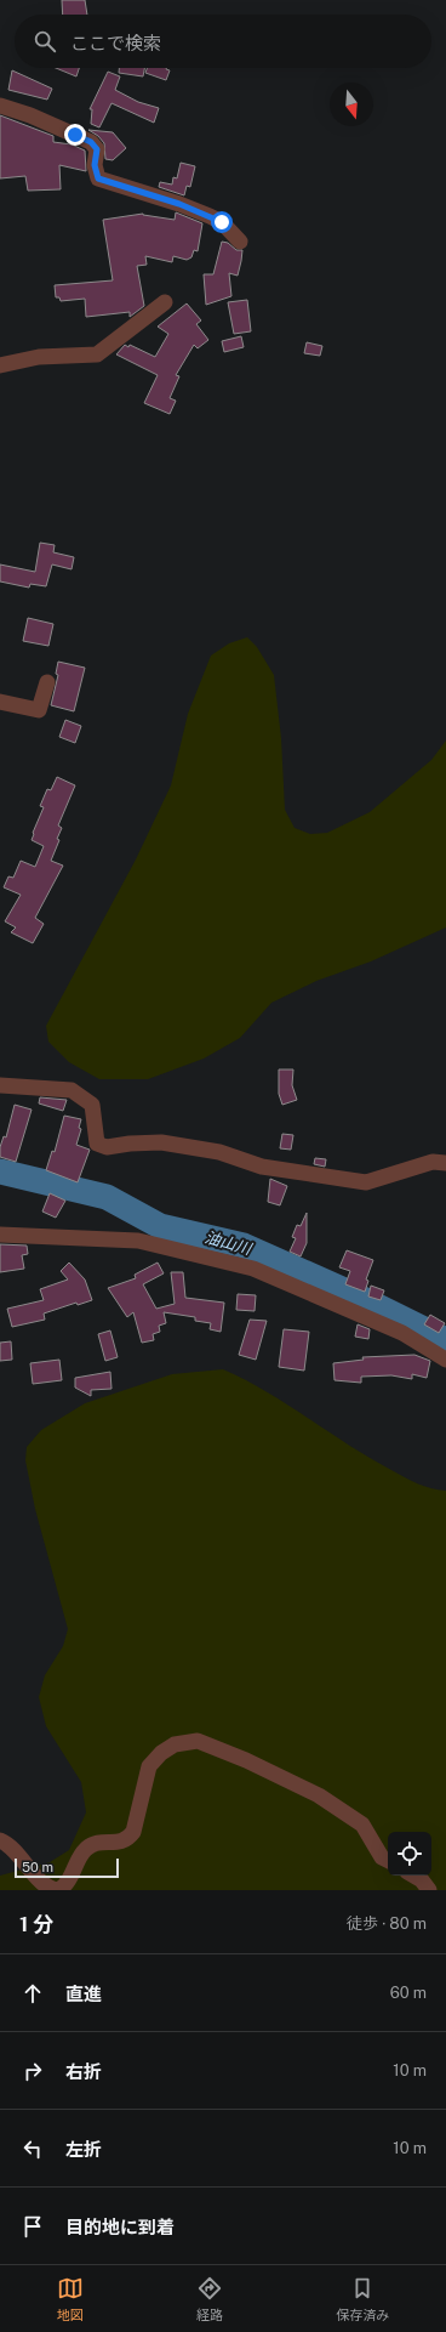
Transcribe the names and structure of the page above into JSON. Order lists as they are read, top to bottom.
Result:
{
  "water": ["油山川"],
  "scale_bar": "50 m",
  "north": "bottom",
  "page": {
    "search": "ここで検索",
    "scale": "50 m",
    "heading": ["1 分", "徒歩 · 80 m"],
    "list": [
      ["直進", "60 m"],
      ["右折", "10 m"],
      ["左折", "10 m"],
      "目的地に到着"
    ],
    "nav": ["地図", "経路", "保存済み"]
  }
}
